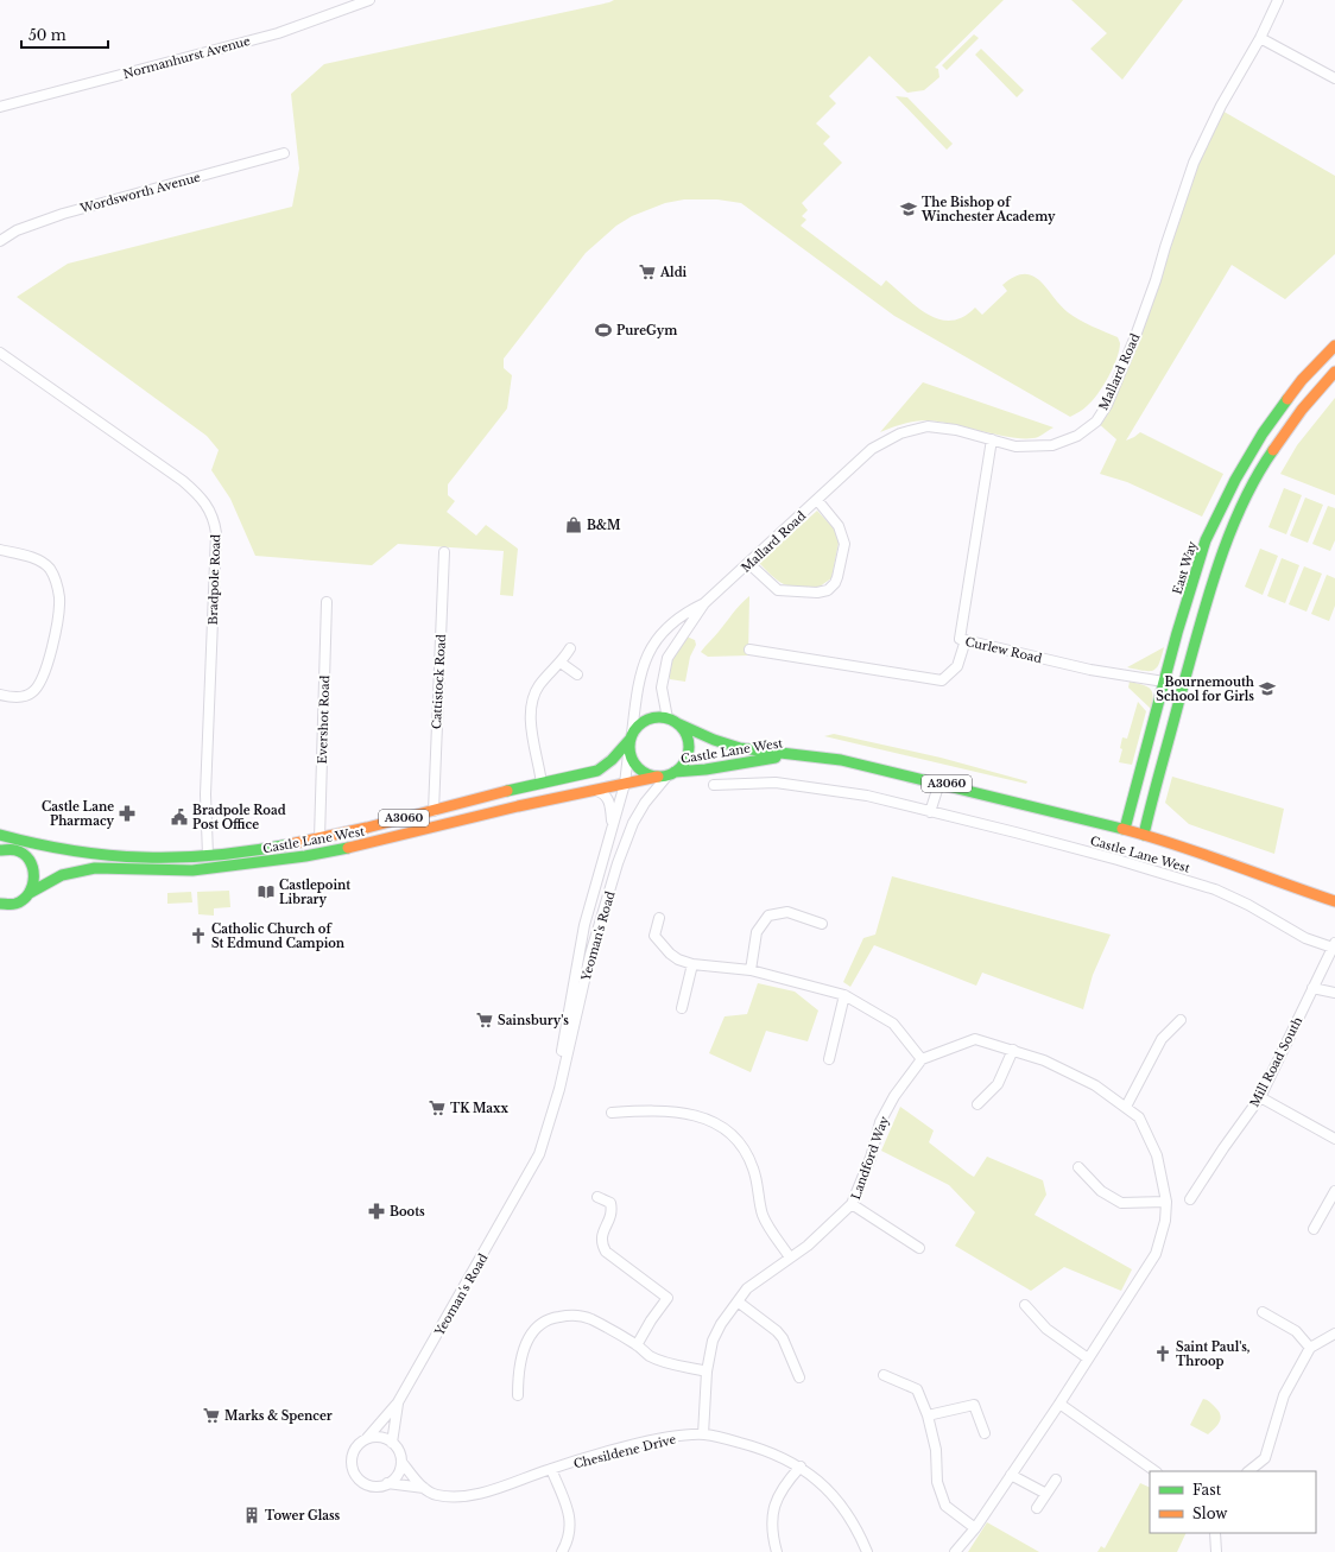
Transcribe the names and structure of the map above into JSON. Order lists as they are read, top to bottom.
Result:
{
  "streets": {
    "main road": ["East Way", "Castle Lane West", "A3060"],
    "street": [
      "Normanhurst Avenue",
      "Wordsworth Avenue",
      "Mallard Road",
      "Bradpole Road",
      "Curlew Road",
      "Cattistock Road",
      "Evershot Road",
      "Yeoman's Road",
      "Mill Road South",
      "Landford Way",
      "Chesildene Drive"
    ]
  },
  "crossings": [
    ["Mallard Road", "Curlew Road"],
    ["Mallard Road", "Castle Lane West"],
    ["Mallard Road", "Yeoman's Road"],
    ["East Way", "Curlew Road"],
    ["East Way", "Castle Lane West"],
    ["Bradpole Road", "Castle Lane West"],
    ["Cattistock Road", "Castle Lane West"],
    ["Evershot Road", "Castle Lane West"],
    ["Castle Lane West", "Yeoman's Road"],
    ["Castle Lane West", "Mill Road South"],
    ["Yeoman's Road", "Chesildene Drive"],
    ["Landford Way", "Chesildene Drive"]
  ],
  "places": {
    "school or university": ["The Bishop of Winchester Academy", "Bournemouth School for Girls"],
    "supermarket": [
      "Aldi",
      "Sainsbury's",
      "TK Maxx",
      "Marks & Spencer"
    ],
    "sports": ["PureGym"],
    "shop": ["B&M"],
    "pharmacy": ["Castle Lane Pharmacy", "Boots"],
    "public building": ["Bradpole Road Post Office"],
    "library": ["Castlepoint Library"],
    "church": ["Catholic Church of St Edmund Campion", "Saint Paul's, Throop"],
    "building": ["Tower Glass"]
  },
  "legend": ["Fast", "Slow"],
  "scale_bar": "50 m"
}
